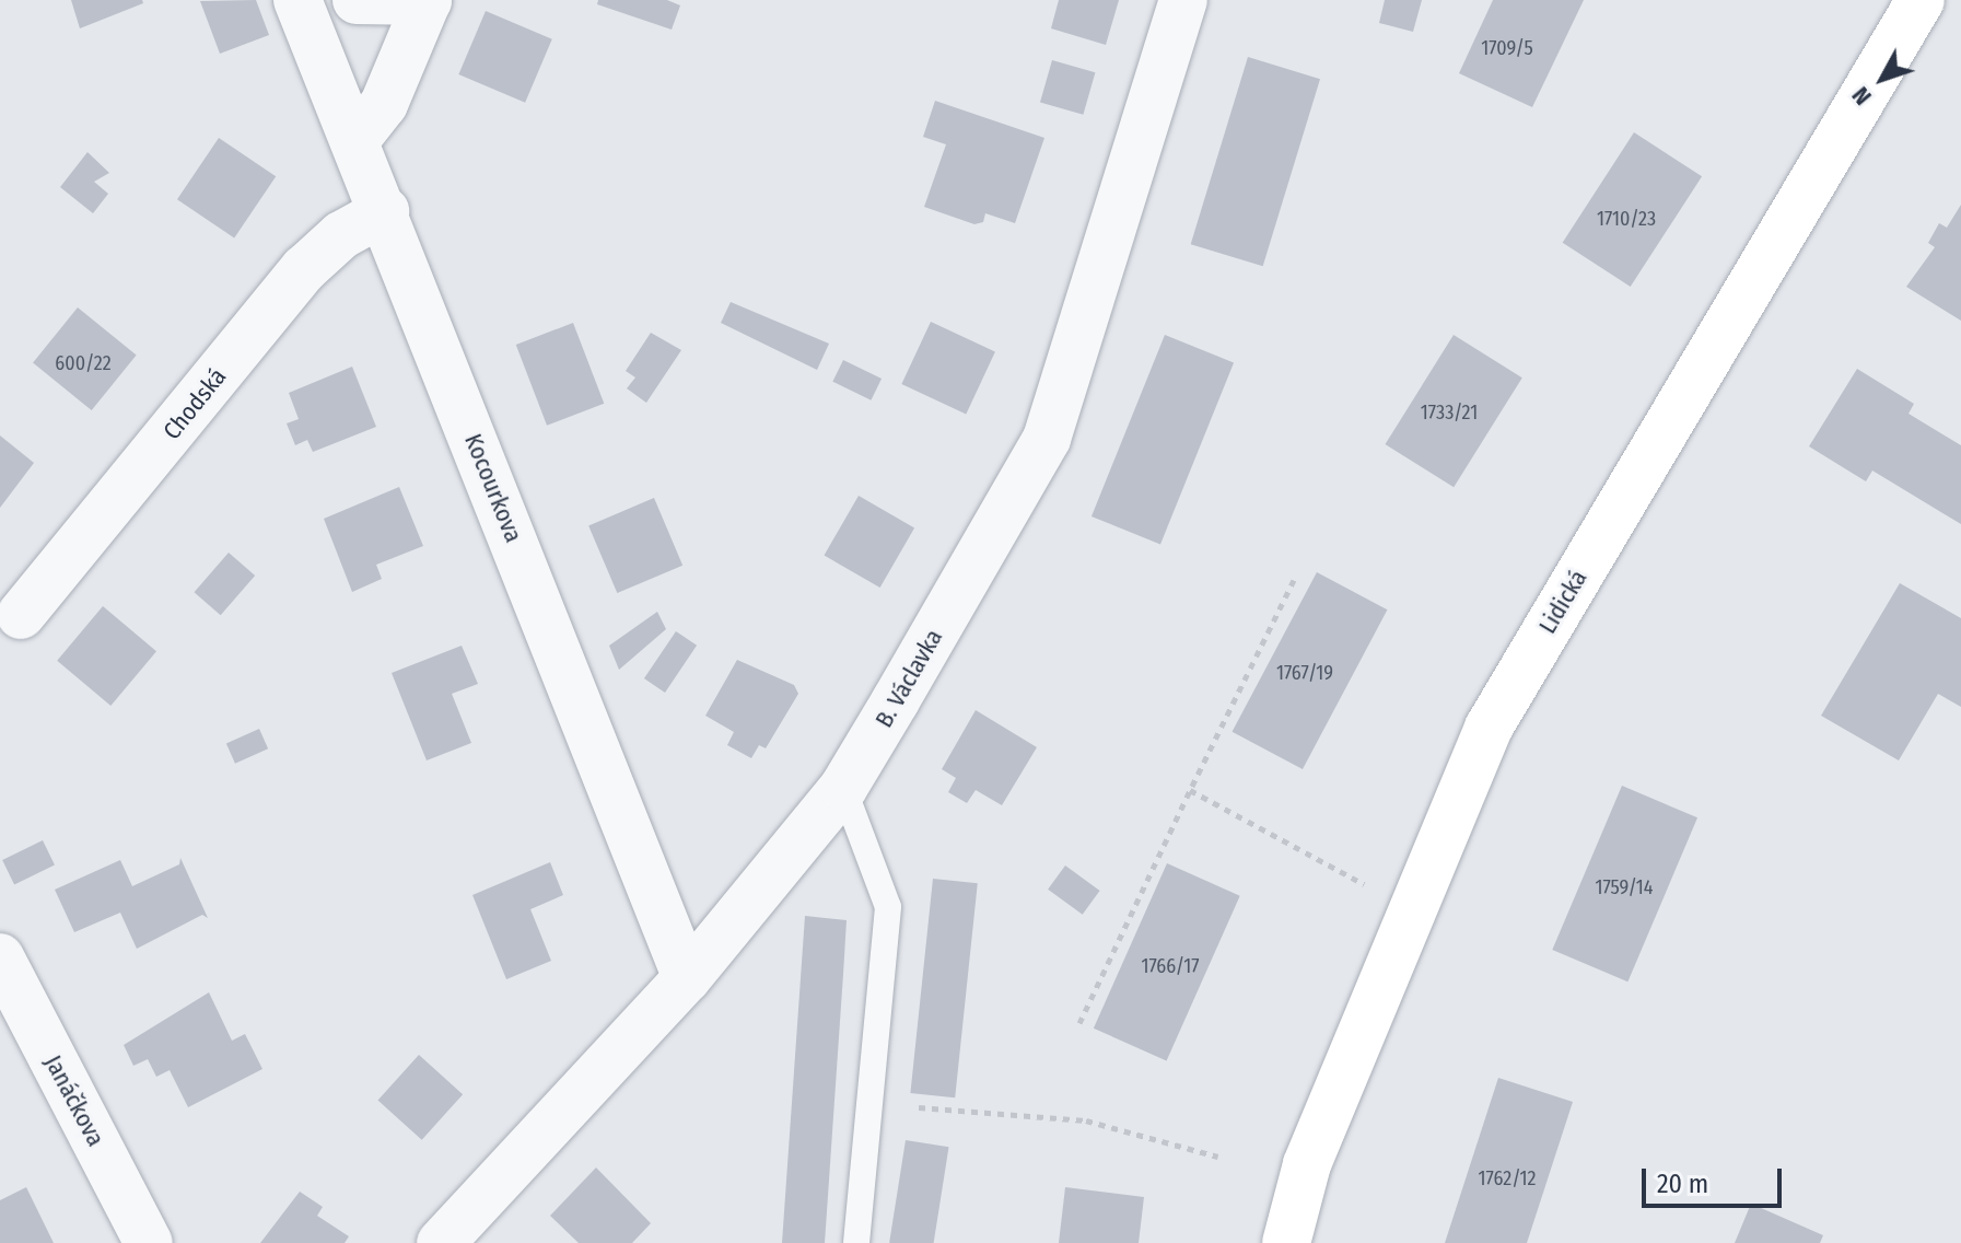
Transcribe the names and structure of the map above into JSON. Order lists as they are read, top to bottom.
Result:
{
  "streets": {
    "main road": ["Lidická"],
    "street": [
      "Chodská",
      "Kocourkova",
      "B. Václavka",
      "Janáčkova"
    ]
  },
  "crossings": [
    ["Chodská", "Kocourkova"],
    ["Kocourkova", "B. Václavka"]
  ],
  "house_numbers": [
    "1709/5",
    "1710/23",
    "600/22",
    "1733/21",
    "1767/19",
    "1759/14",
    "1766/17",
    "1762/12"
  ],
  "scale_bar": "20 m",
  "north": "bottom left"
}
